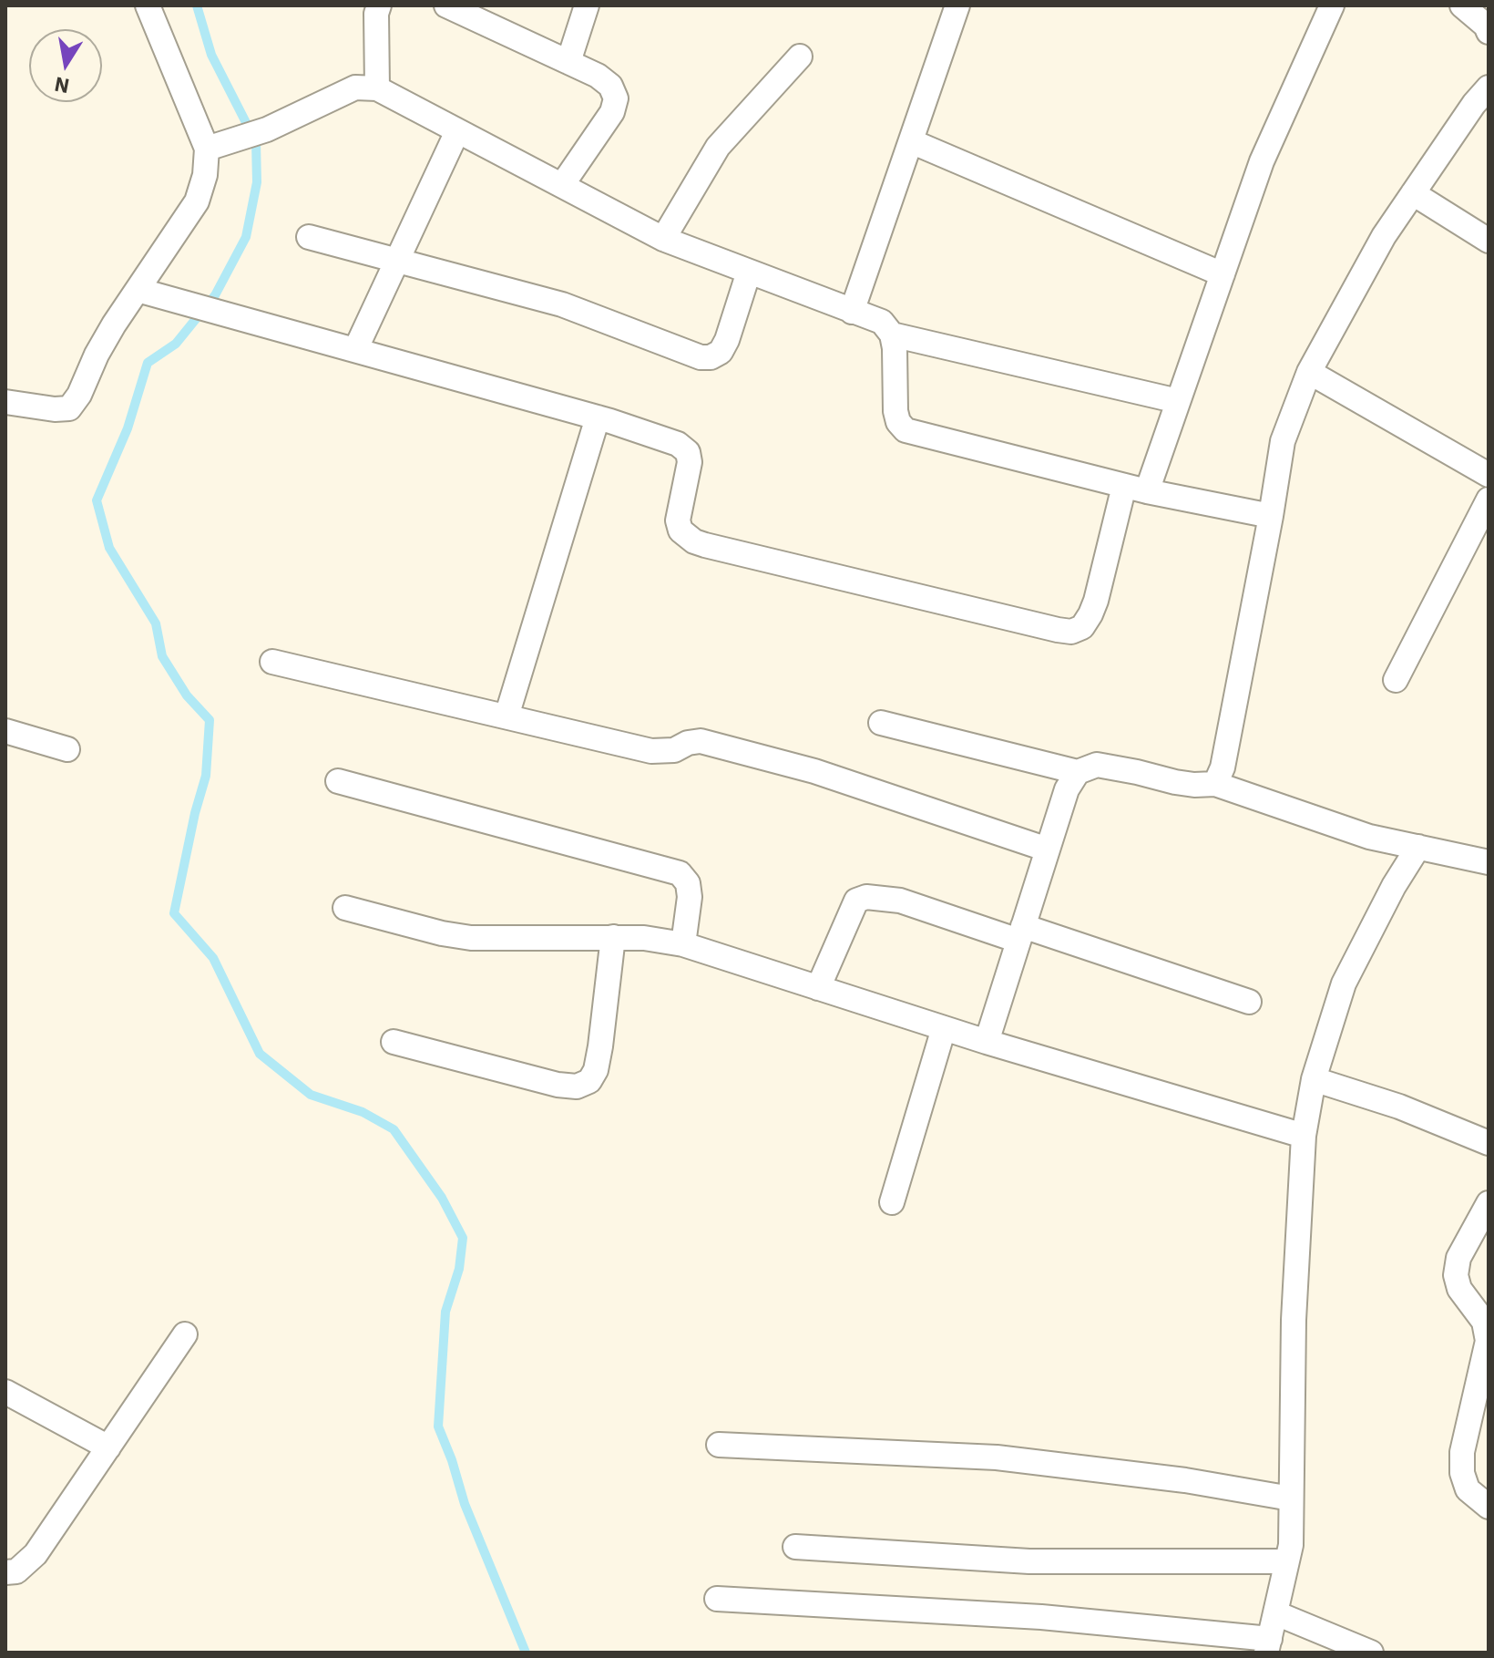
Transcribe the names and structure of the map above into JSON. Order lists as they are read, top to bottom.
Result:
{
  "north": "bottom"
}
